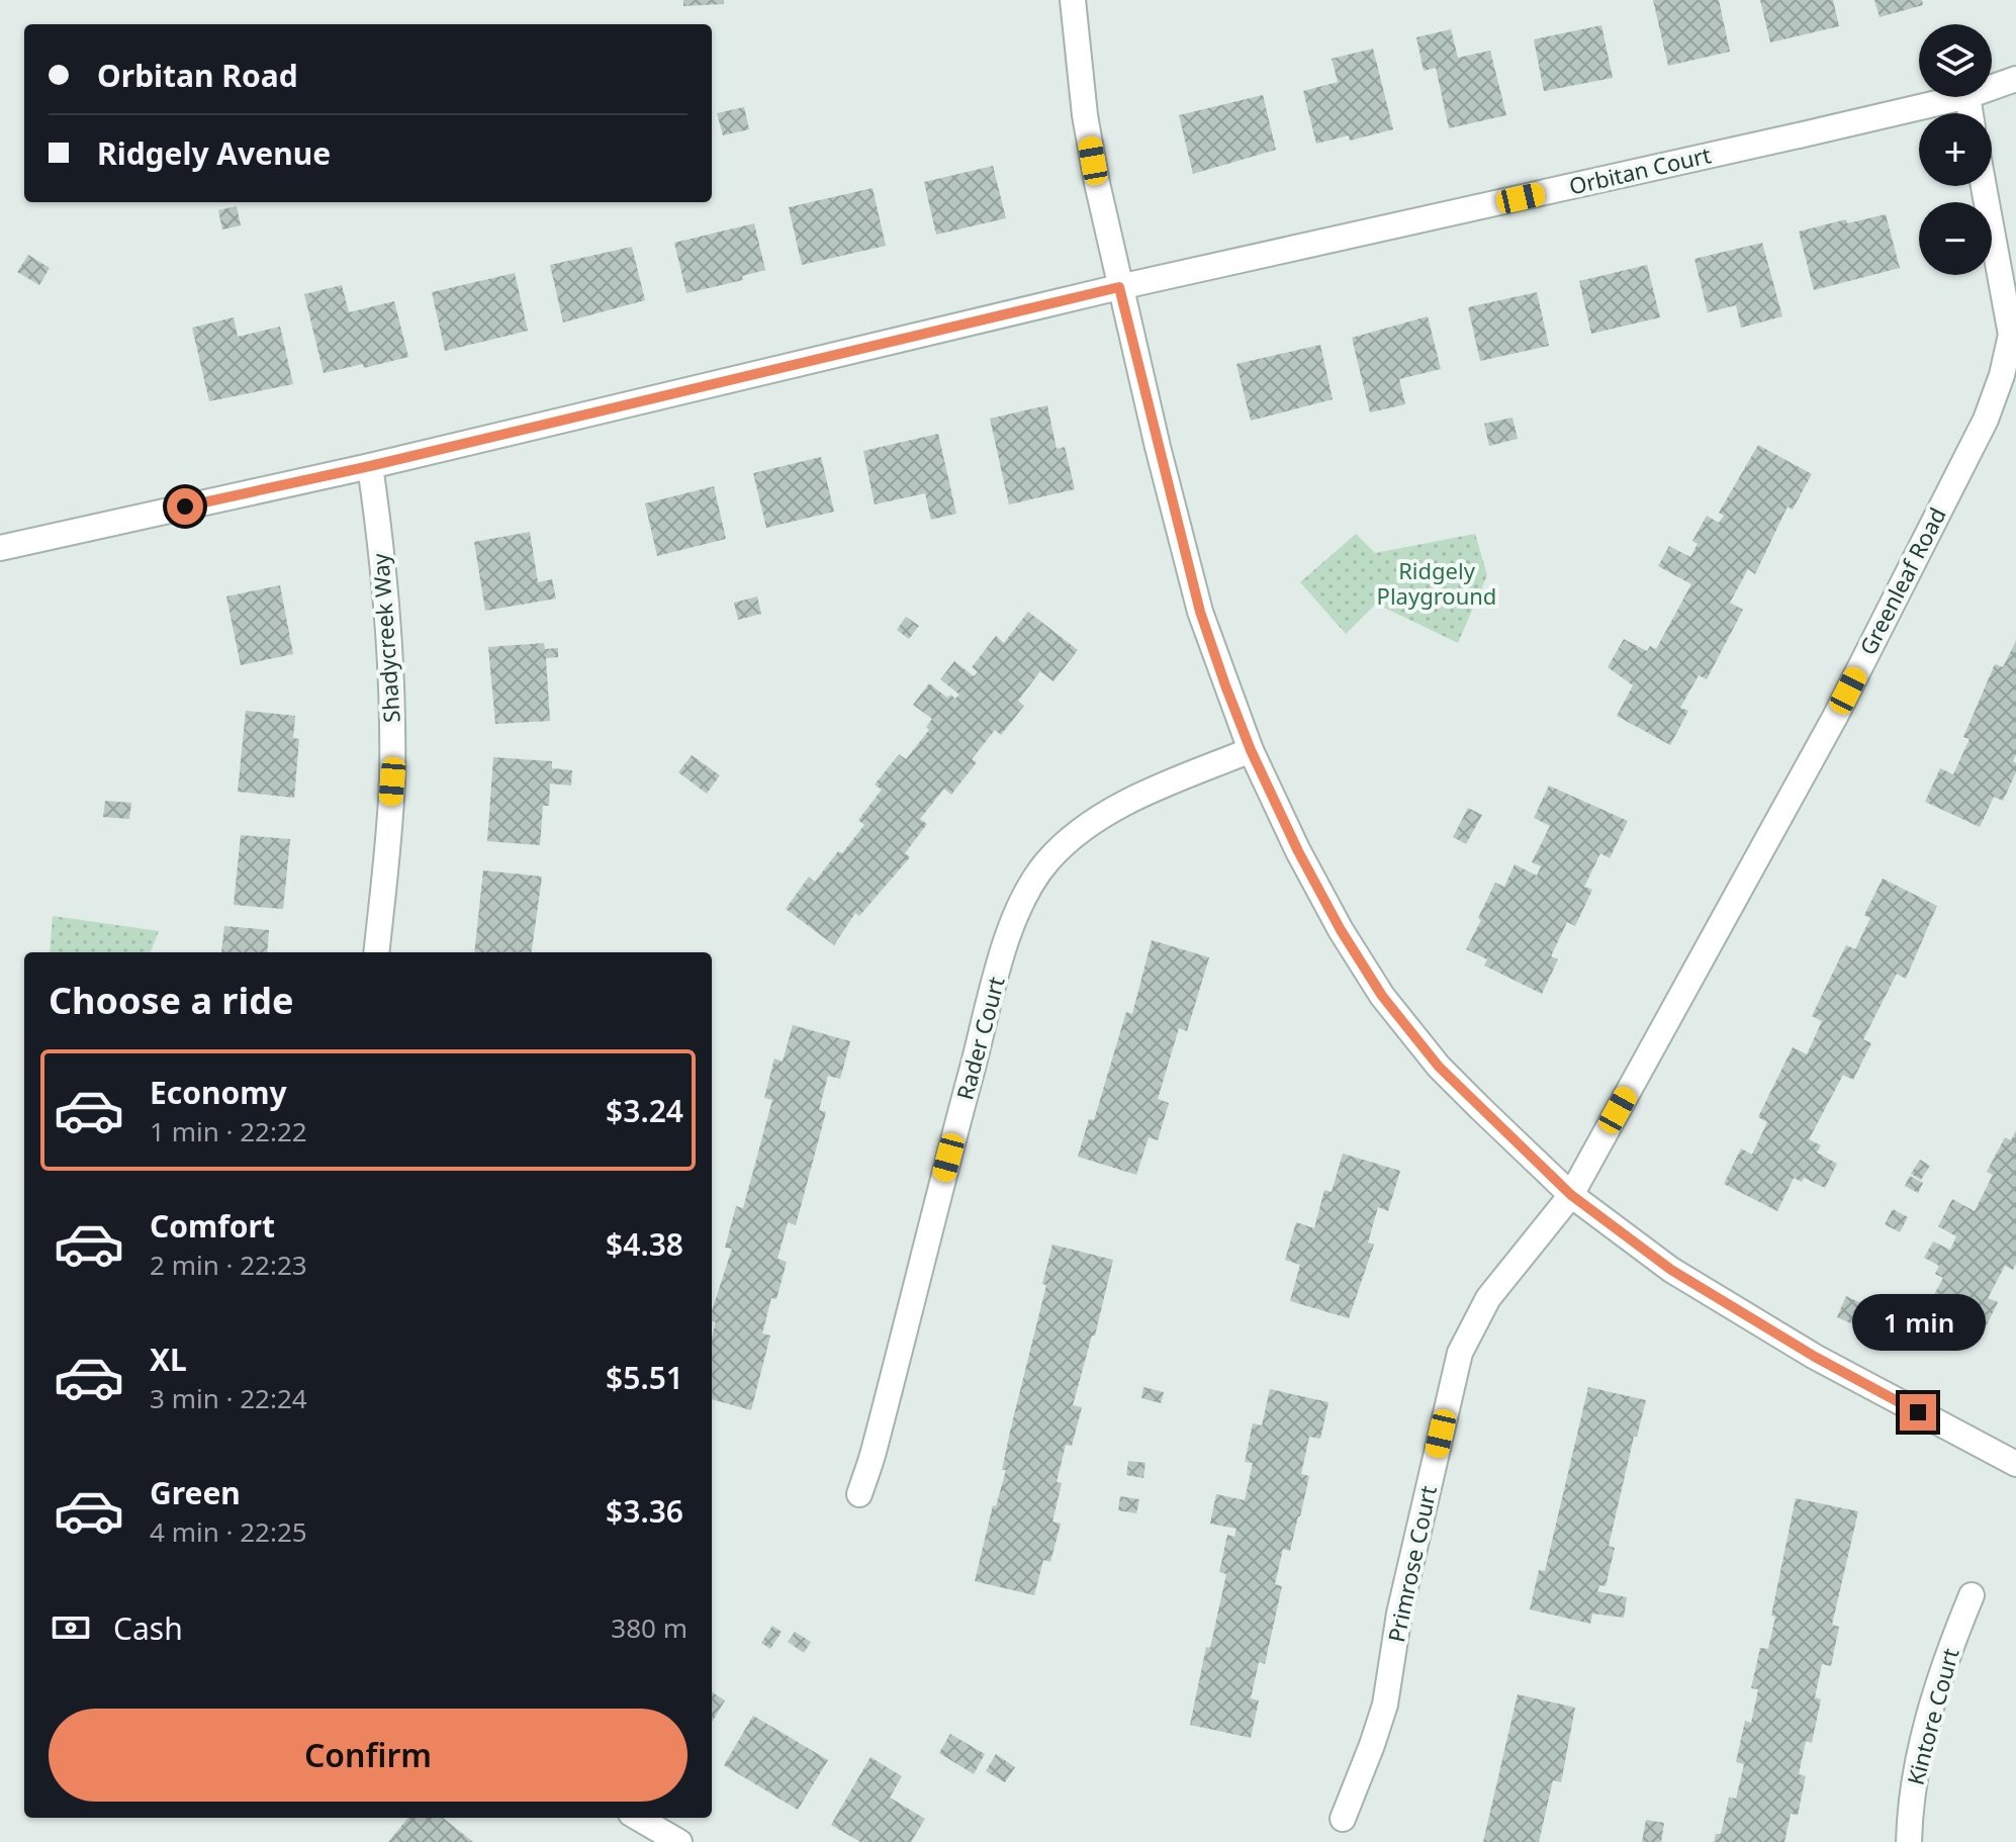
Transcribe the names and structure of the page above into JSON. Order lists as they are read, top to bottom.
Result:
{
  "streets": {
    "street": [
      "Orbitan Court",
      "Greenleaf Road",
      "Shadycreek Way",
      "Rader Court",
      "Primrose Court",
      "Kintore Court"
    ]
  },
  "crossings": [
    ["Orbitan Court", "Shadycreek Way"],
    ["Greenleaf Road", "Primrose Court"]
  ],
  "parks": ["Ridgely Playground"],
  "page": {
    "map_buttons": ["+", "−"],
    "banner": ["Orbitan Road", "Ridgely Avenue"],
    "heading": "Choose a ride",
    "list": [
      {
        "name": "Economy",
        "note": "1 min · 22:22",
        "value": "$3.24"
      },
      {
        "name": "Comfort",
        "note": "2 min · 22:23",
        "value": "$4.38"
      },
      {
        "name": "XL",
        "note": "3 min · 22:24",
        "value": "$5.51"
      },
      {
        "name": "Green",
        "note": "4 min · 22:25",
        "value": "$3.36"
      }
    ],
    "bubble": "1 min",
    "pay": ["Cash", "380 m"],
    "buttons": "Confirm"
  }
}
